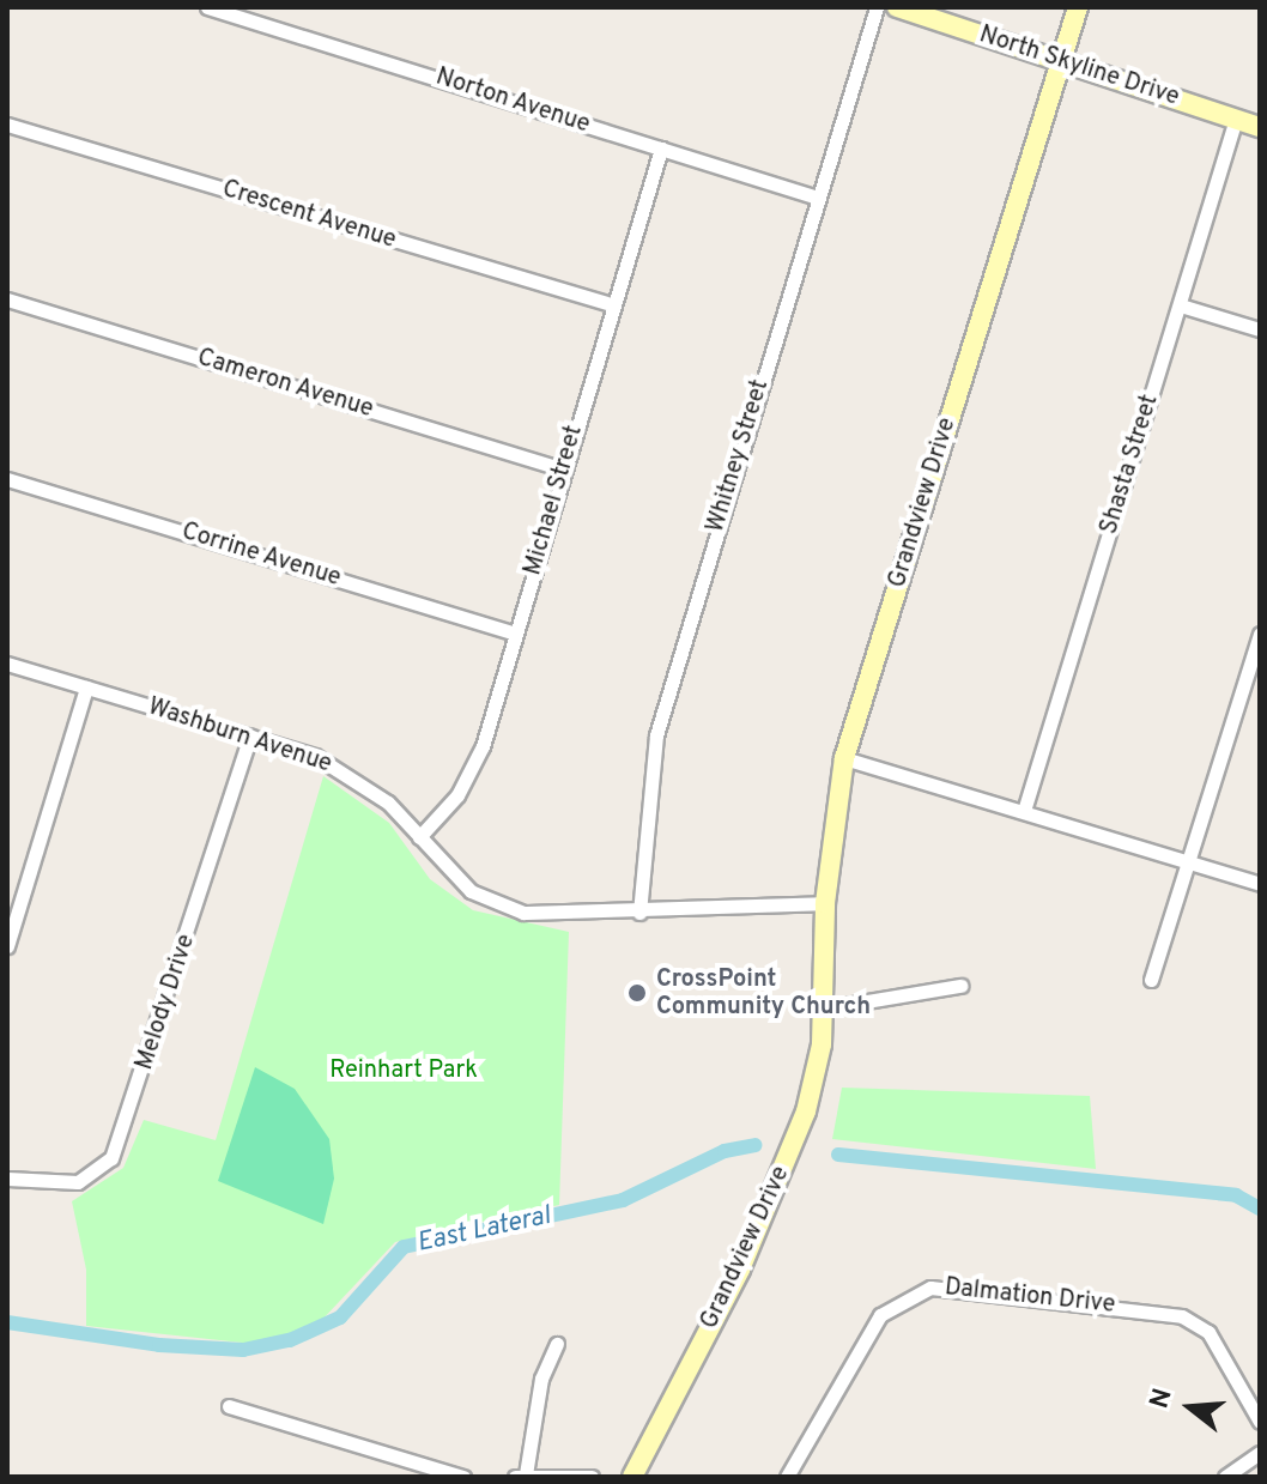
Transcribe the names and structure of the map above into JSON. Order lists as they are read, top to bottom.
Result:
{
  "streets": {
    "street": [
      "North Skyline Drive",
      "Norton Avenue",
      "Crescent Avenue",
      "Cameron Avenue",
      "Whitney Street",
      "Shasta Street",
      "Michael Street",
      "Grandview Drive",
      "Corrine Avenue",
      "Washburn Avenue",
      "Melody Drive",
      "Dalmation Drive"
    ]
  },
  "crossings": [
    ["North Skyline Drive", "Shasta Street"],
    ["North Skyline Drive", "Grandview Drive"],
    ["Norton Avenue", "Whitney Street"],
    ["Norton Avenue", "Michael Street"],
    ["Crescent Avenue", "Michael Street"],
    ["Cameron Avenue", "Michael Street"],
    ["Whitney Street", "Washburn Avenue"],
    ["Michael Street", "Corrine Avenue"],
    ["Michael Street", "Washburn Avenue"],
    ["Grandview Drive", "Washburn Avenue"],
    ["Washburn Avenue", "Melody Drive"]
  ],
  "water": ["East Lateral"],
  "parks": ["Reinhart Park"],
  "places": ["CrossPoint Community Church"],
  "north": "left"
}
